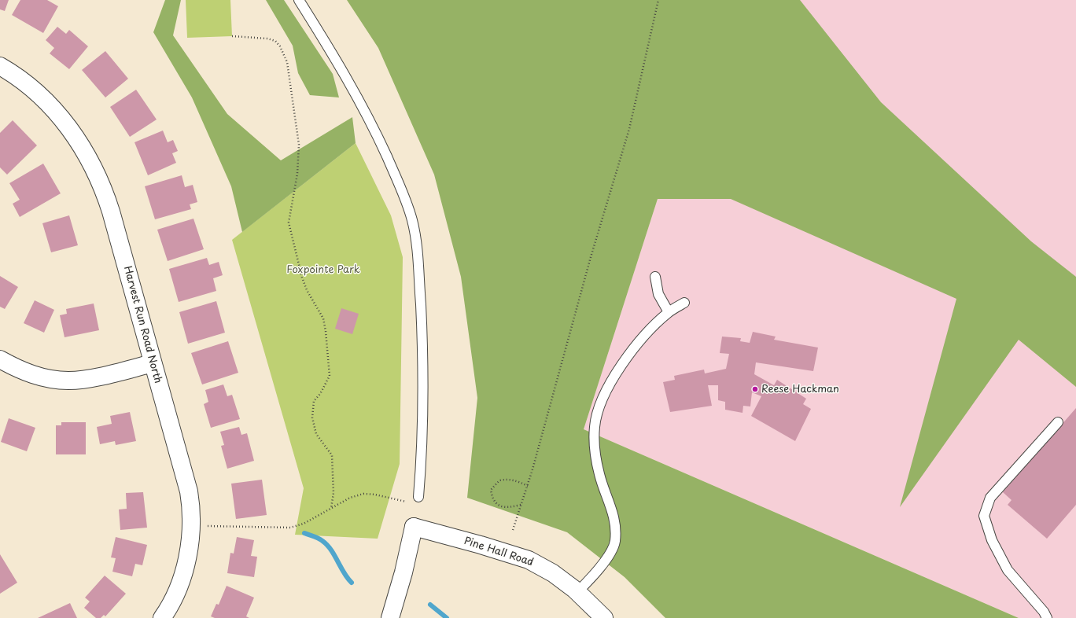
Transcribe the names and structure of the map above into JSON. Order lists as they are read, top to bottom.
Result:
{
  "streets": {
    "street": ["Harvest Run Road North", "Pine Hall Road"]
  },
  "parks": ["Foxpointe Park"],
  "places": ["Reese Hackman"]
}
